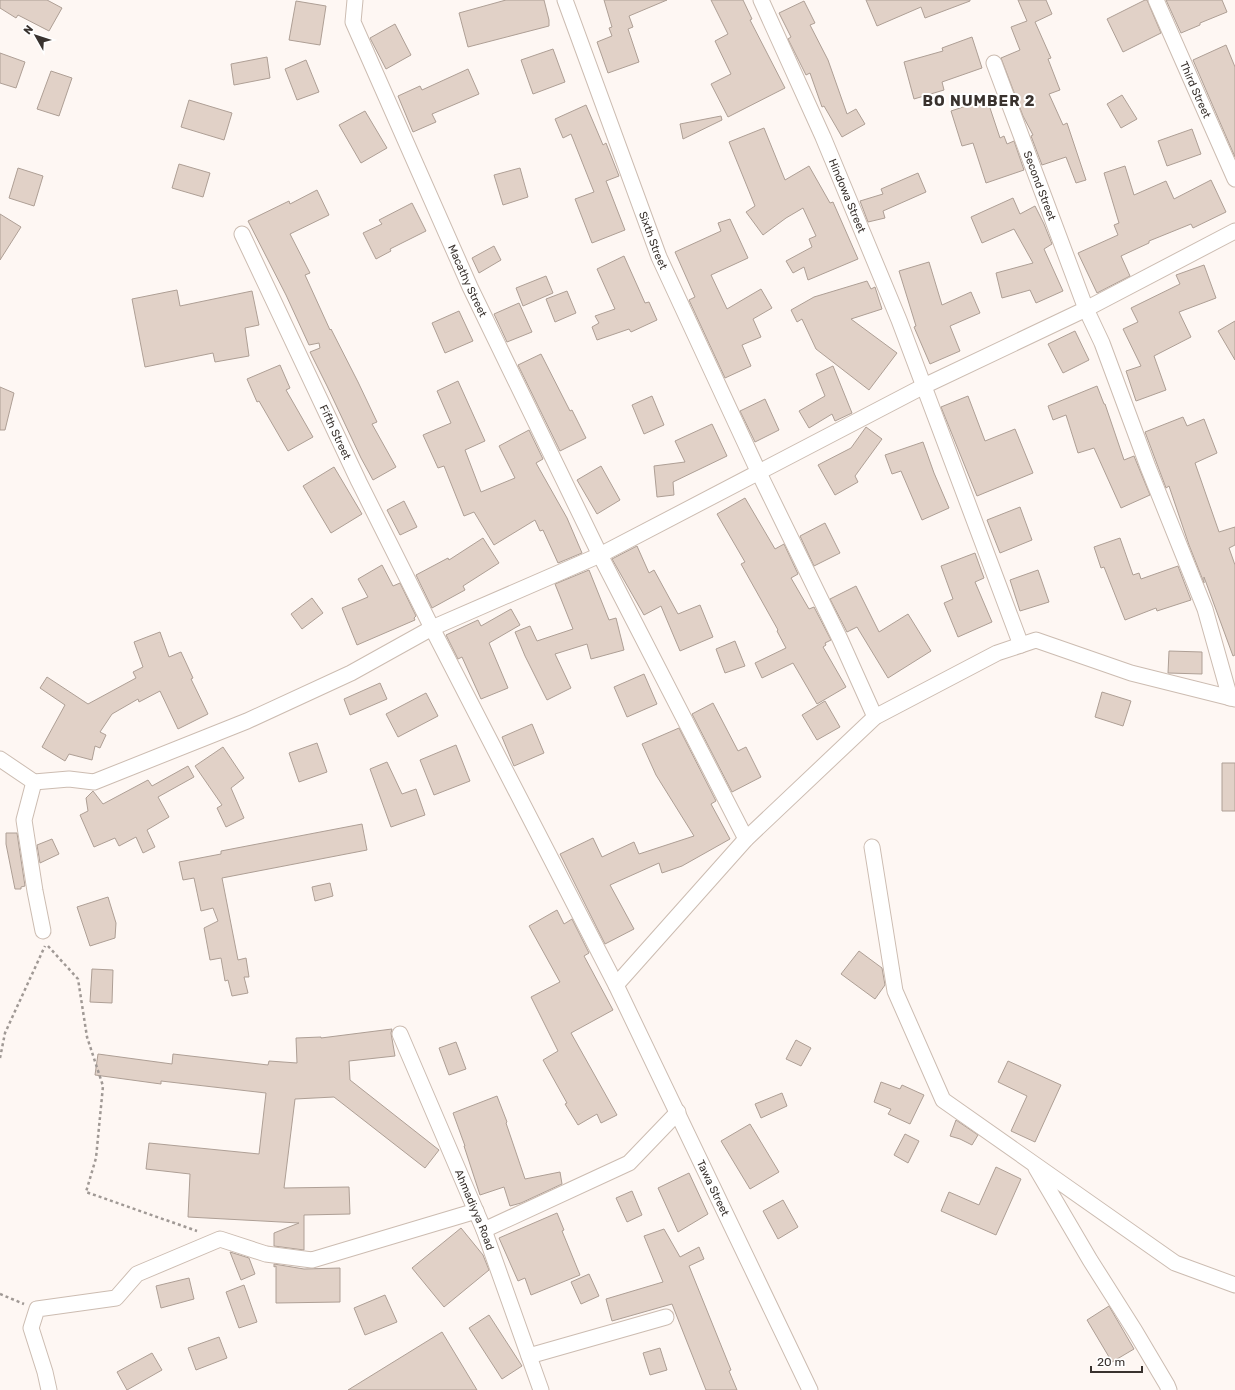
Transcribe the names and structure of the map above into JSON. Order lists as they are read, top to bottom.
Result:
{
  "streets": {
    "street": [
      "Third Street",
      "Second Street",
      "Hindowa Street",
      "Sixth Street",
      "Macathy Street",
      "Fifth Street",
      "Tawa Street",
      "Ahmadiyya Road"
    ]
  },
  "crossings": [
    ["Fifth Street", "Tawa Street"]
  ],
  "districts": ["BO NUMBER 2"],
  "scale_bar": "20 m",
  "north": "top left"
}
